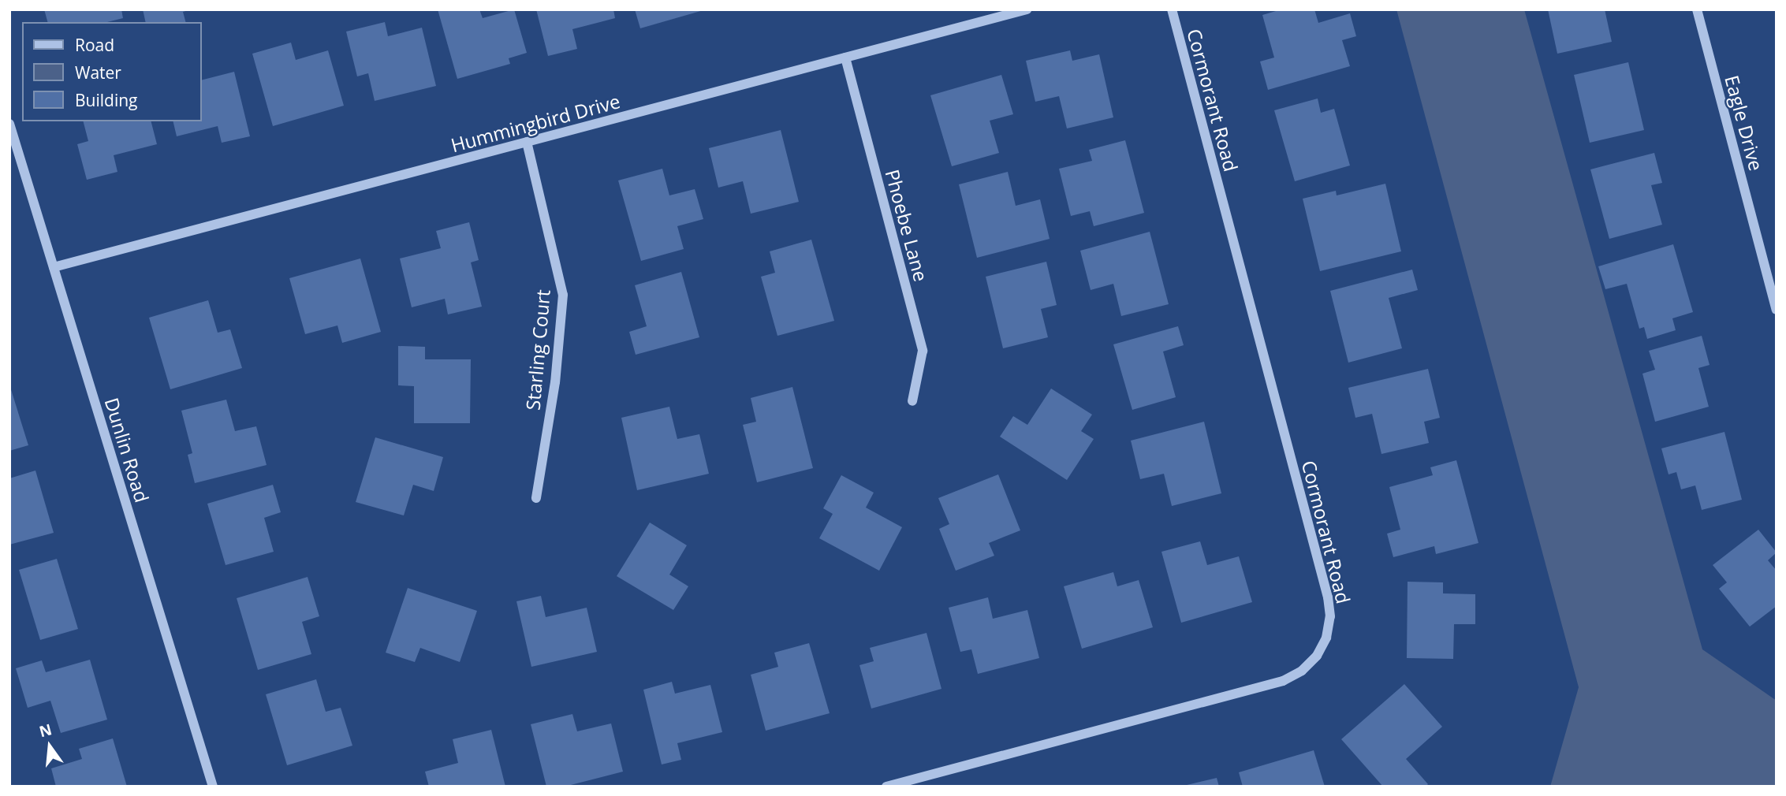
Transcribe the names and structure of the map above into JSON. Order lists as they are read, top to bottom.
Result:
{
  "streets": {
    "street": [
      "Cormorant Road",
      "Hummingbird Drive",
      "Eagle Drive",
      "Phoebe Lane",
      "Starling Court",
      "Dunlin Road"
    ]
  },
  "crossings": [
    ["Hummingbird Drive", "Phoebe Lane"],
    ["Hummingbird Drive", "Starling Court"],
    ["Hummingbird Drive", "Dunlin Road"]
  ],
  "legend": ["Road", "Water", "Building"],
  "north": "top"
}
